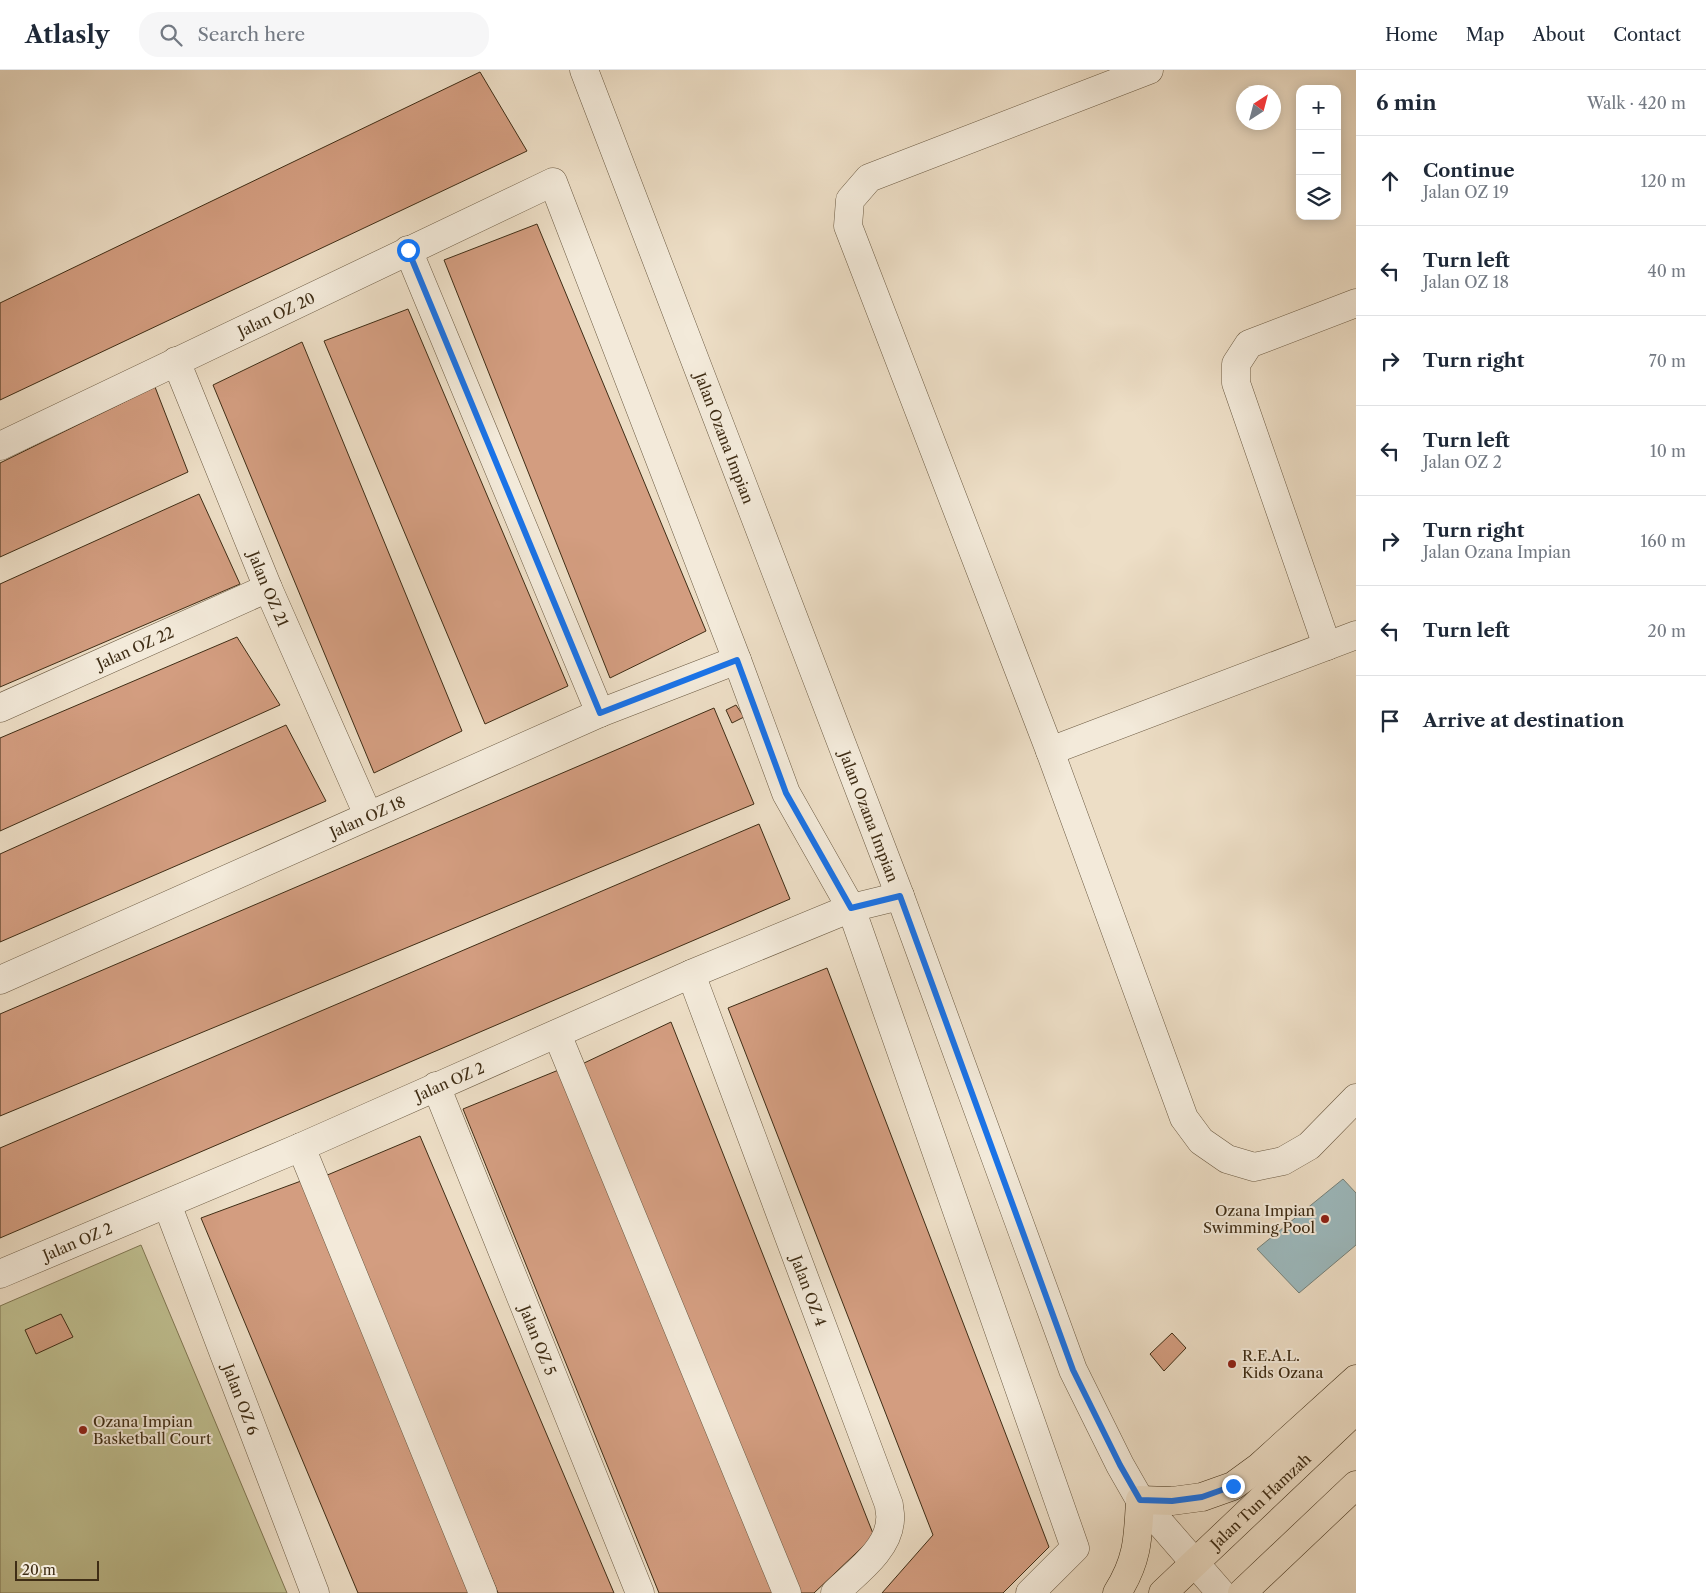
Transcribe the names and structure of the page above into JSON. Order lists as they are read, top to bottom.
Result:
{
  "streets": {
    "main road": ["Jalan Tun Hamzah"],
    "street": [
      "Jalan OZ 20",
      "Jalan Ozana Impian",
      "Jalan OZ 21",
      "Jalan OZ 22",
      "Jalan OZ 18",
      "Jalan OZ 2",
      "Jalan OZ 4",
      "Jalan OZ 5",
      "Jalan OZ 6"
    ]
  },
  "crossings": [
    ["Jalan OZ 20", "Jalan OZ 21"],
    ["Jalan OZ 20", "Jalan OZ 18"],
    ["Jalan Ozana Impian", "Jalan OZ 2"],
    ["Jalan Ozana Impian", "Jalan Tun Hamzah"],
    ["Jalan OZ 21", "Jalan OZ 22"],
    ["Jalan OZ 21", "Jalan OZ 18"],
    ["Jalan OZ 2", "Jalan OZ 4"],
    ["Jalan OZ 2", "Jalan OZ 5"],
    ["Jalan OZ 2", "Jalan OZ 6"]
  ],
  "places": ["Ozana Impian Swimming Pool", "R.E.A.L. Kids Ozana", "Ozana Impian Basketball Court"],
  "scale_bar": "20 m",
  "north": "top right",
  "page": {
    "header": "Atlasly",
    "search": "Search here",
    "nav": [
      "Home",
      "Map",
      "About",
      "Contact"
    ],
    "heading": ["6 min", "Walk · 420 m"],
    "map_buttons": ["+", "−"],
    "list": [
      ["Continue", "Jalan OZ 19", "120 m"],
      ["Turn left", "Jalan OZ 18", "40 m"],
      ["Turn right", "70 m"],
      ["Turn left", "Jalan OZ 2", "10 m"],
      ["Turn right", "Jalan Ozana Impian", "160 m"],
      ["Turn left", "20 m"],
      "Arrive at destination"
    ],
    "scale": "20 m"
  }
}
